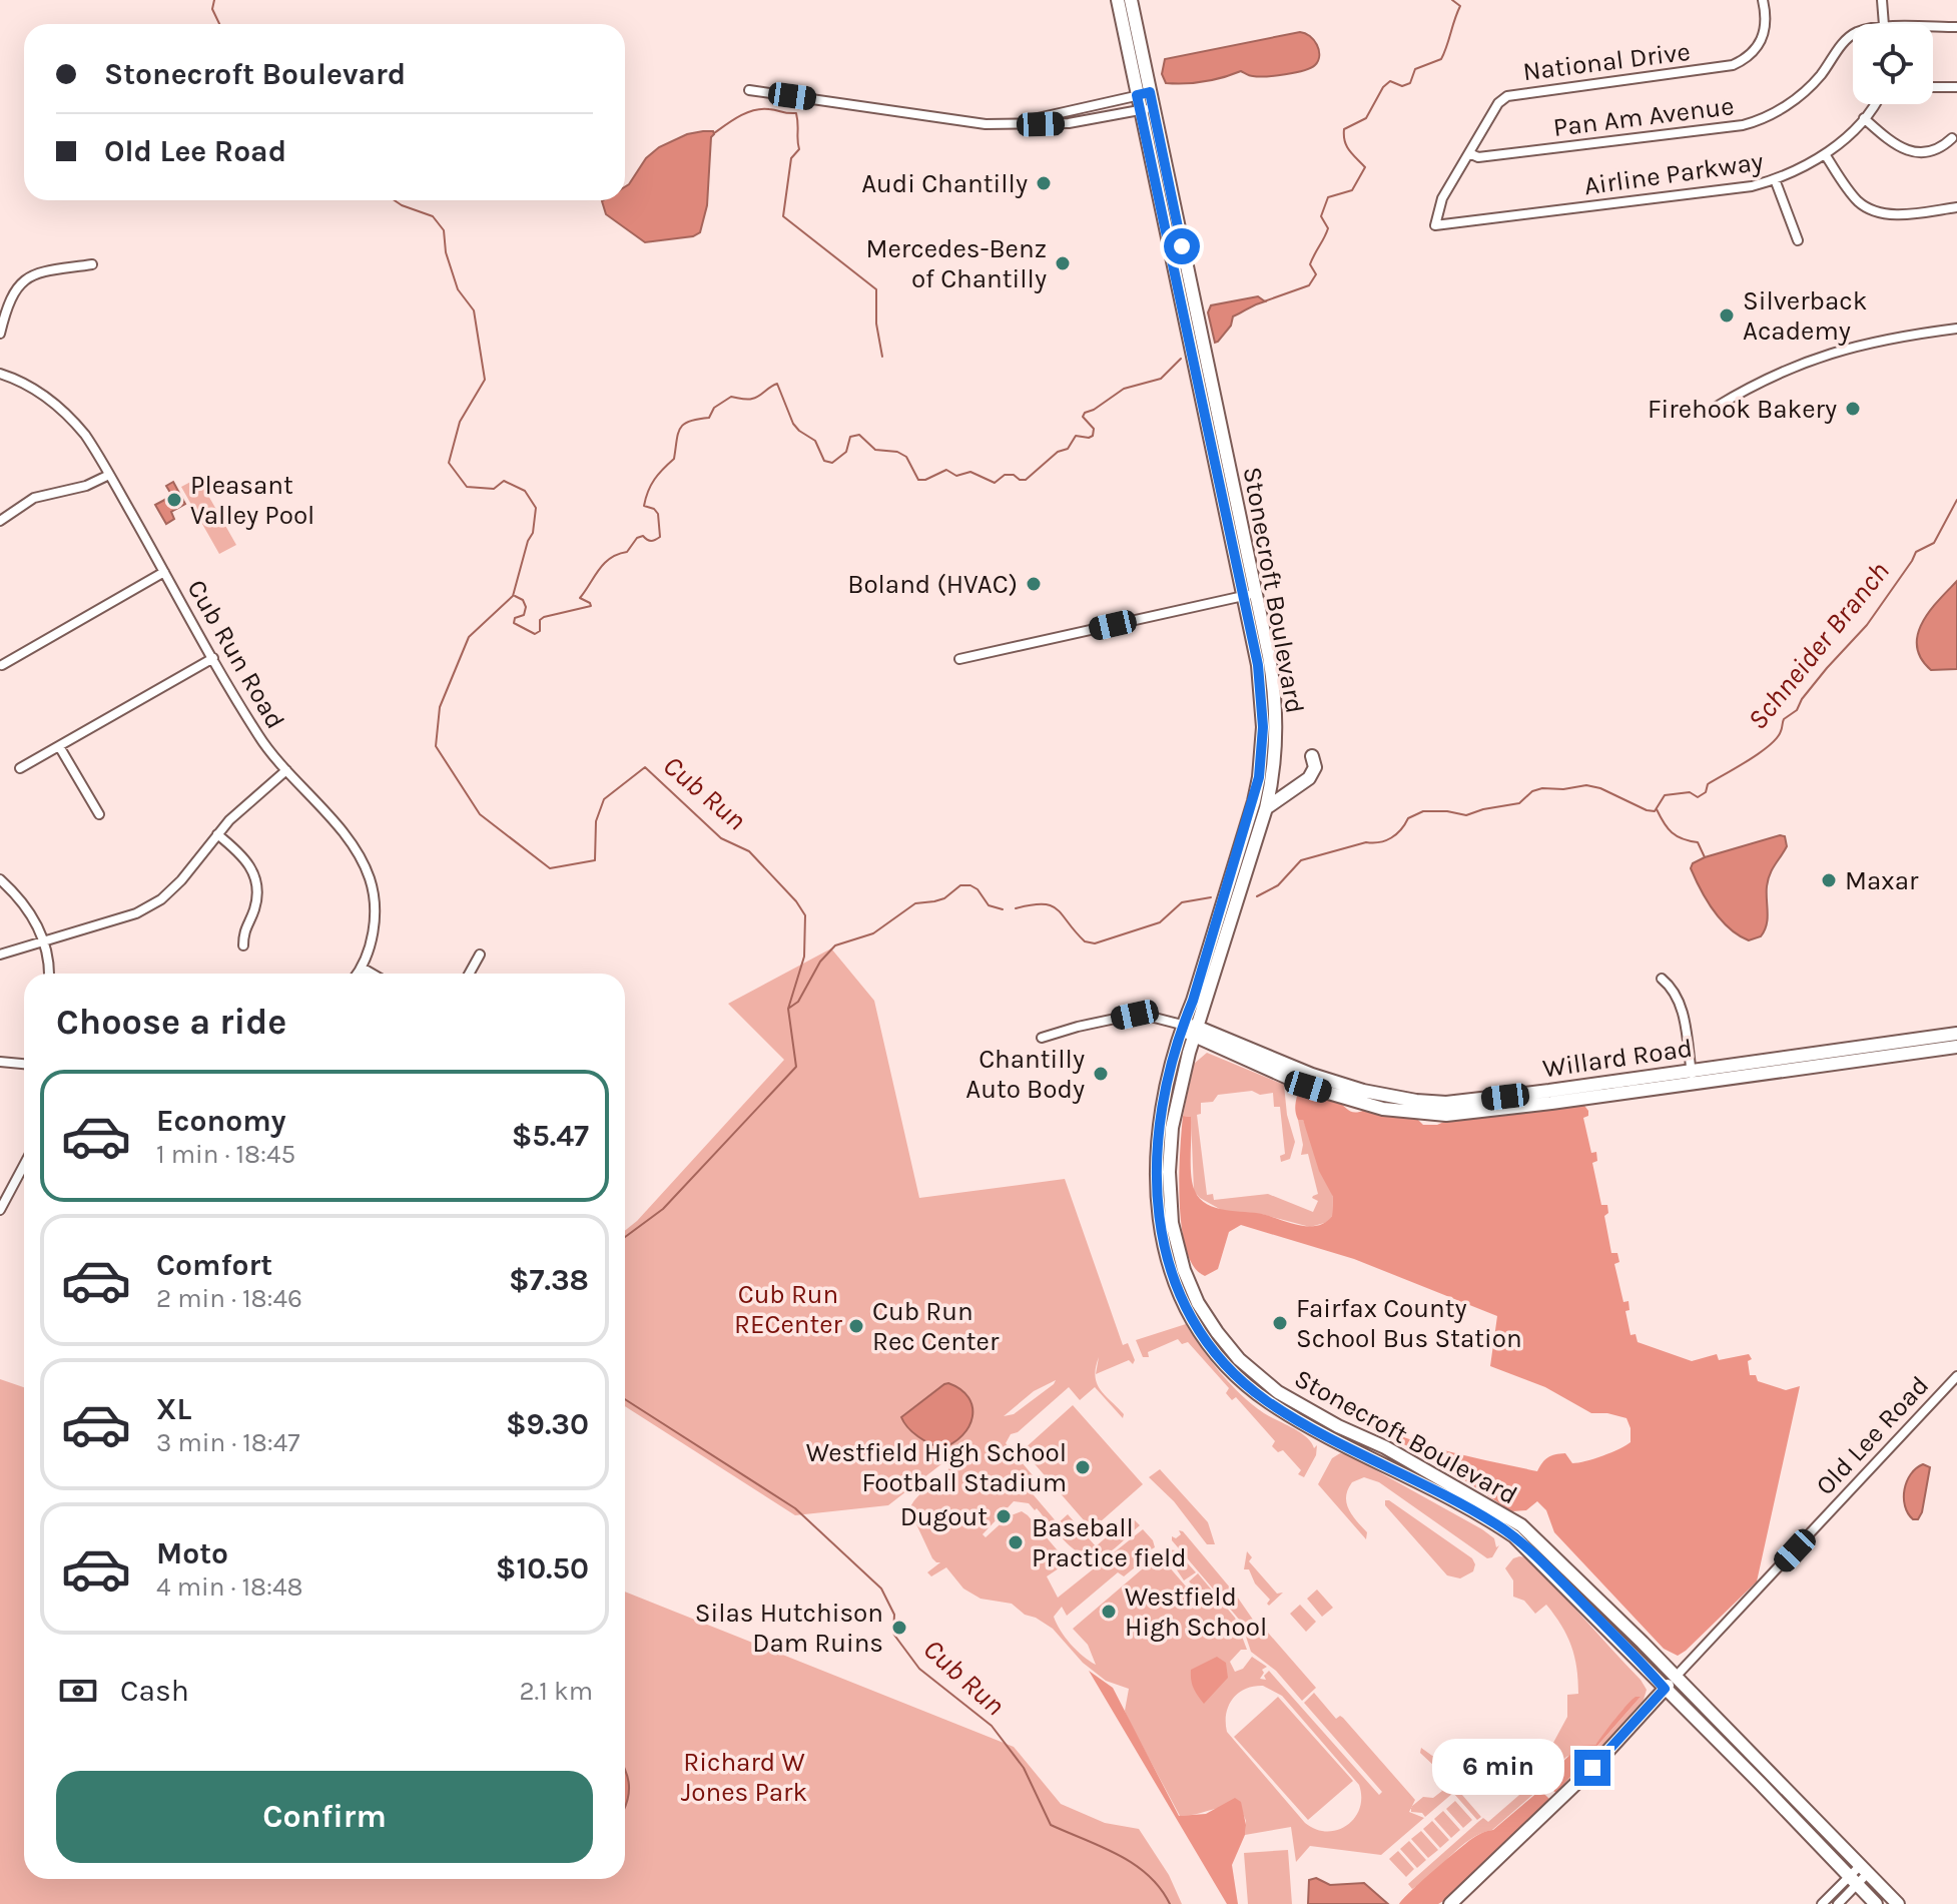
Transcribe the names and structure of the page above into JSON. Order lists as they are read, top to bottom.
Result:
{
  "streets": {
    "main road": ["Stonecroft Boulevard", "Willard Road", "Old Lee Road"],
    "street": [
      "National Drive",
      "Pan Am Avenue",
      "Airline Parkway",
      "Cub Run Road"
    ]
  },
  "crossings": [
    ["National Drive", "Pan Am Avenue"],
    ["National Drive", "Airline Parkway"],
    ["Stonecroft Boulevard", "Willard Road"],
    ["Stonecroft Boulevard", "Old Lee Road"]
  ],
  "water": ["Schneider Branch", "Cub Run"],
  "parks": ["Cub Run RECenter", "Richard W Jones Park"],
  "places": [
    "Audi Chantilly",
    "Mercedes-Benz of Chantilly",
    "Silverback Academy",
    "Firehook Bakery",
    "Pleasant Valley Pool",
    "Boland (HVAC)",
    "Maxar",
    "Chantilly Auto Body",
    "Fairfax County School Bus Station",
    "Cub Run Rec Center",
    "Westfield High School Football Stadium",
    "Dugout",
    "Baseball Practice field",
    "Westfield High School",
    "Silas Hutchison Dam Ruins"
  ],
  "page": {
    "banner": ["Stonecroft Boulevard", "Old Lee Road"],
    "heading": "Choose a ride",
    "list": [
      {
        "name": "Economy",
        "note": "1 min · 18:45",
        "value": "$5.47"
      },
      {
        "name": "Comfort",
        "note": "2 min · 18:46",
        "value": "$7.38"
      },
      {
        "name": "XL",
        "note": "3 min · 18:47",
        "value": "$9.30"
      },
      {
        "name": "Moto",
        "note": "4 min · 18:48",
        "value": "$10.50"
      }
    ],
    "pay": ["Cash", "2.1 km"],
    "bubble": "6 min",
    "buttons": "Confirm"
  }
}
